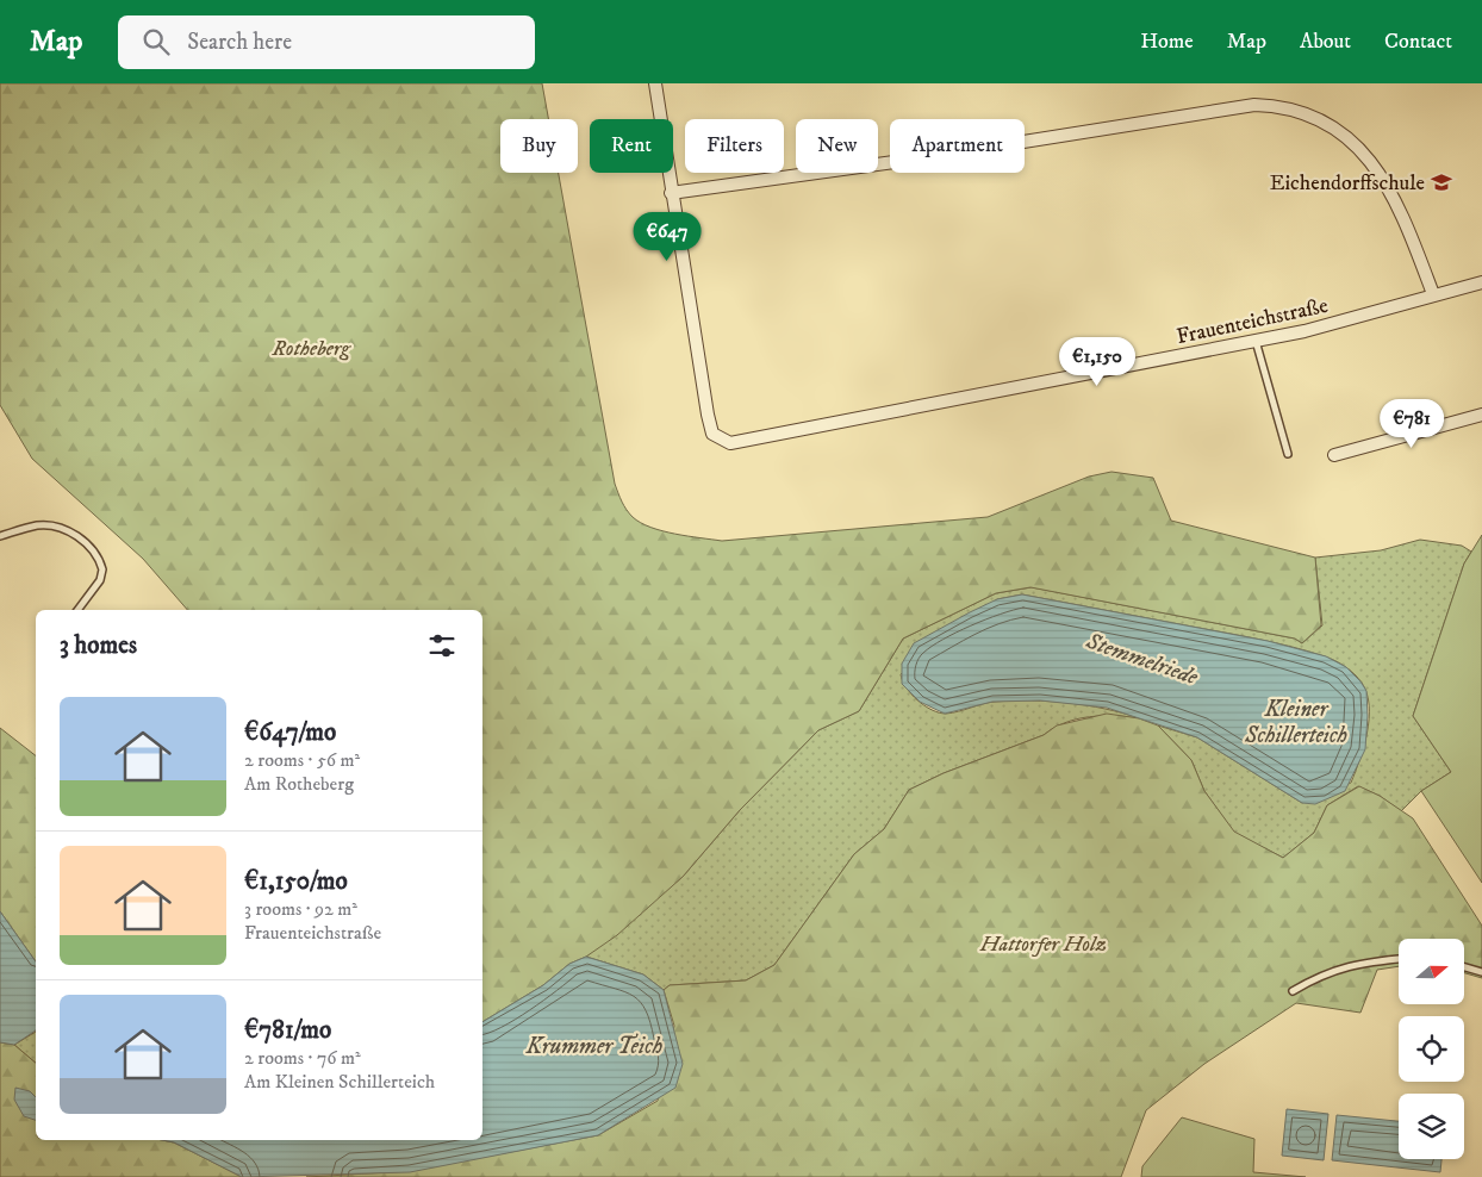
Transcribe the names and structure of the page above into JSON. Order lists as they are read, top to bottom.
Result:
{
  "streets": {
    "street": ["Frauenteichstraße"]
  },
  "water": ["Stemmelriede", "Kleiner Schillerteich", "Krummer Teich"],
  "parks": ["Rotheberg", "Hattorfer Holz"],
  "places": {
    "school or university": ["Eichendorffschule"]
  },
  "north": "right",
  "page": {
    "header": "Map",
    "search": "Search here",
    "nav": [
      "Home",
      "Map",
      "About",
      "Contact"
    ],
    "chip": [
      "Buy",
      "Rent",
      "Filters",
      "New",
      "Apartment"
    ],
    "price": ["€647", "€1,150", "€781"],
    "heading": "3 homes",
    "list": [
      {
        "name": "€647/mo",
        "note": "2 rooms · 56 m² · Am Rotheberg"
      },
      {
        "name": "€1,150/mo",
        "note": "3 rooms · 92 m² · Frauenteichstraße"
      },
      {
        "name": "€781/mo",
        "note": "2 rooms · 76 m² · Am Kleinen Schillerteich"
      }
    ]
  }
}
